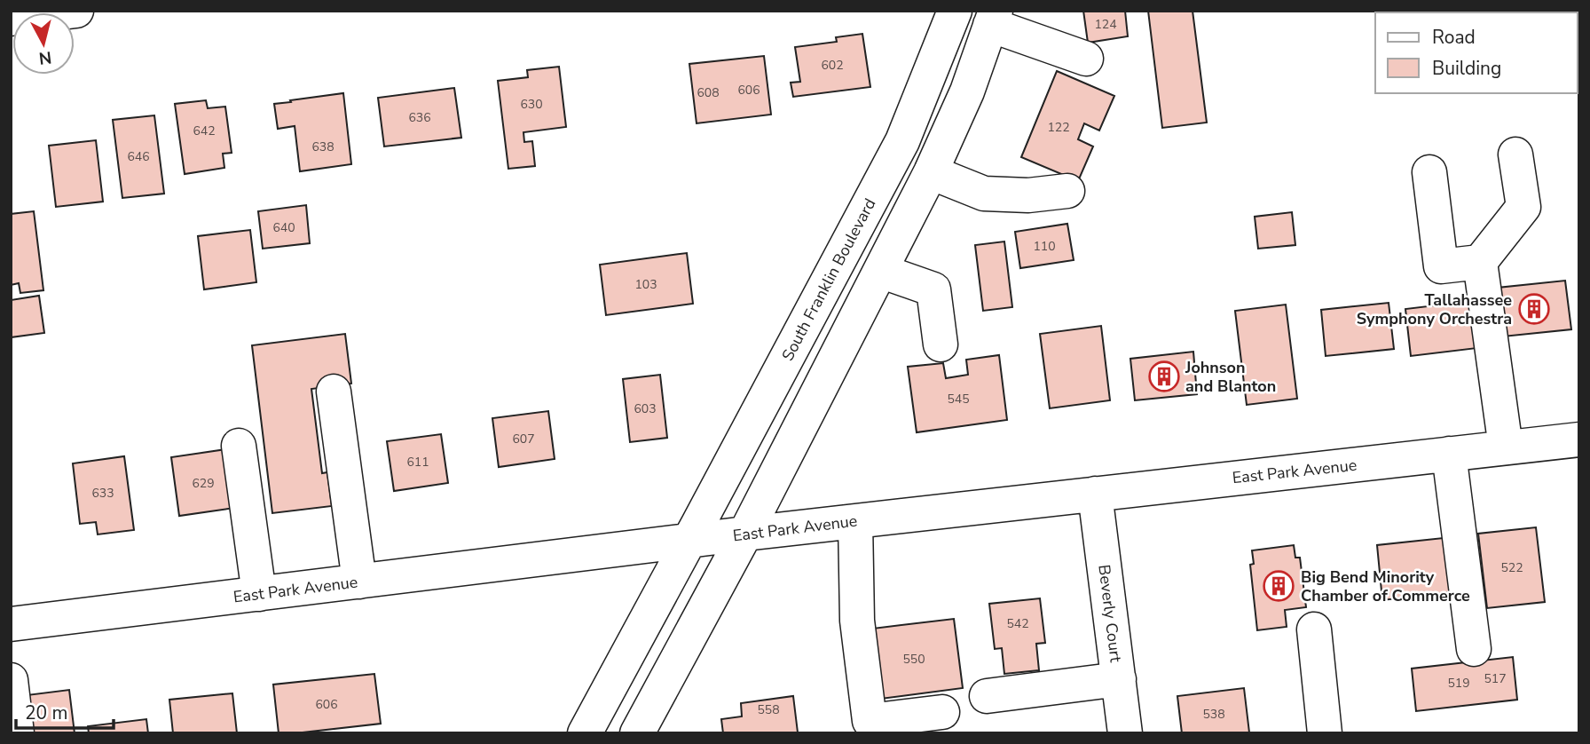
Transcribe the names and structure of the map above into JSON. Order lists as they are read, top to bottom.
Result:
{
  "streets": {
    "street": ["South Franklin Boulevard", "East Park Avenue", "Beverly Court"]
  },
  "crossings": [
    ["South Franklin Boulevard", "East Park Avenue"],
    ["East Park Avenue", "Beverly Court"]
  ],
  "places": {
    "building": ["Tallahassee Symphony Orchestra", "Johnson and Blanton", "Big Bend Minority Chamber of Commerce"]
  },
  "house_numbers": [
    "124",
    "602",
    "606",
    "608",
    "630",
    "636",
    "122",
    "642",
    "638",
    "646",
    "640",
    "110",
    "103",
    "545",
    "603",
    "607",
    "611",
    "629",
    "633",
    "522",
    "542",
    "550",
    "517",
    "519",
    "606",
    "558",
    "538"
  ],
  "legend": ["Road", "Building"],
  "scale_bar": "20 m",
  "north": "bottom"
}
